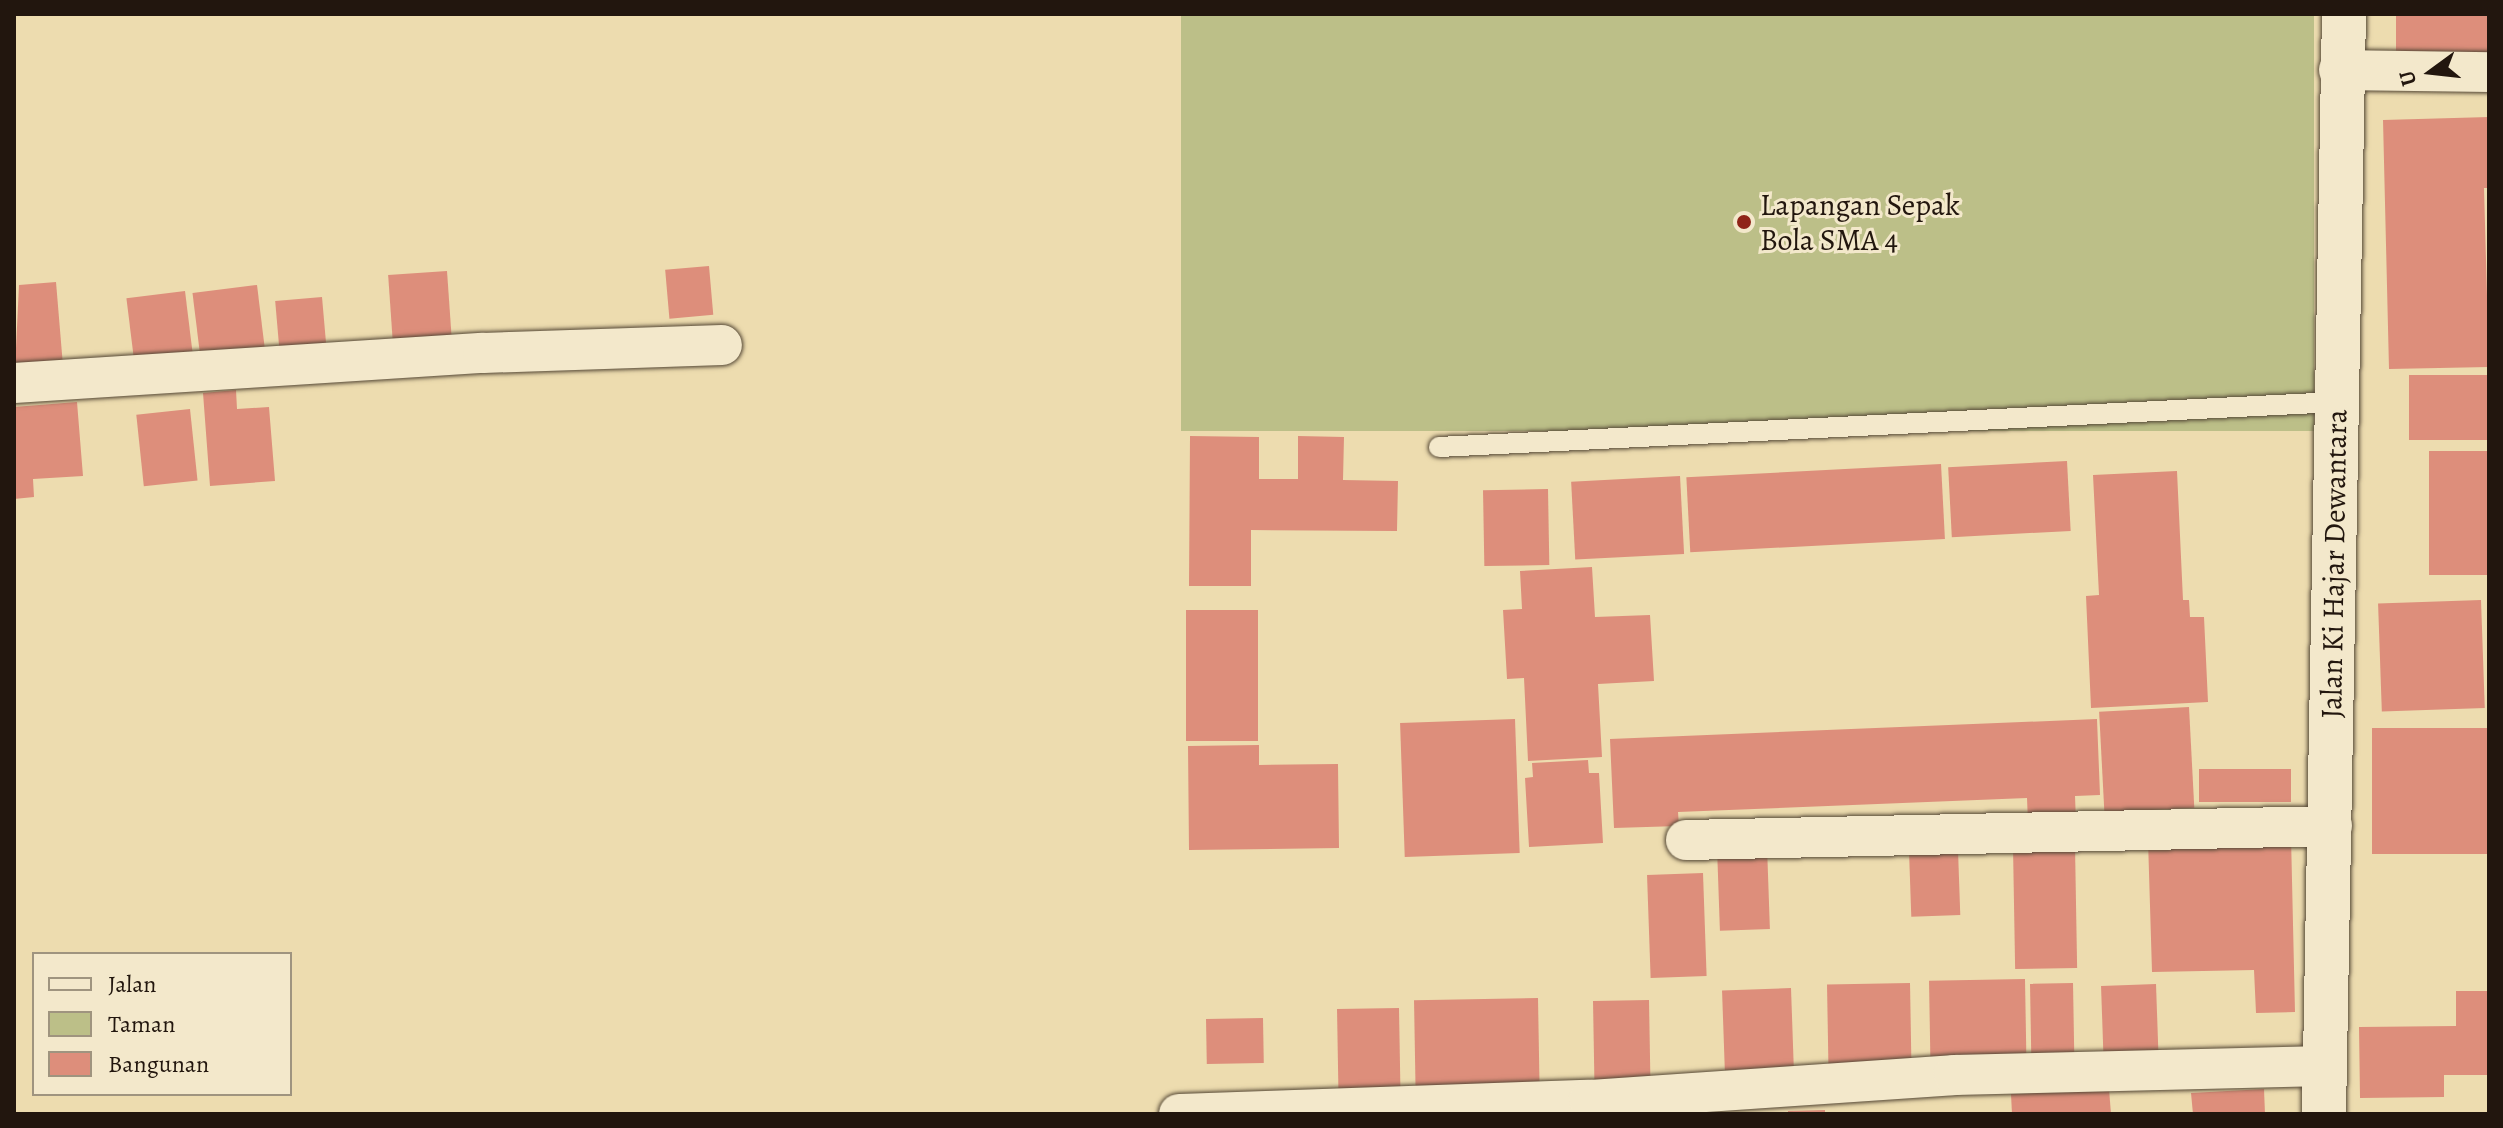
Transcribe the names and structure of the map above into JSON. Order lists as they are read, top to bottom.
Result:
{
  "streets": {
    "main road": ["Jalan Ki Hajar Dewantara"]
  },
  "places": ["Lapangan Sepak Bola SMA 4"],
  "legend": ["Jalan", "Taman", "Bangunan"],
  "north": "left"
}
